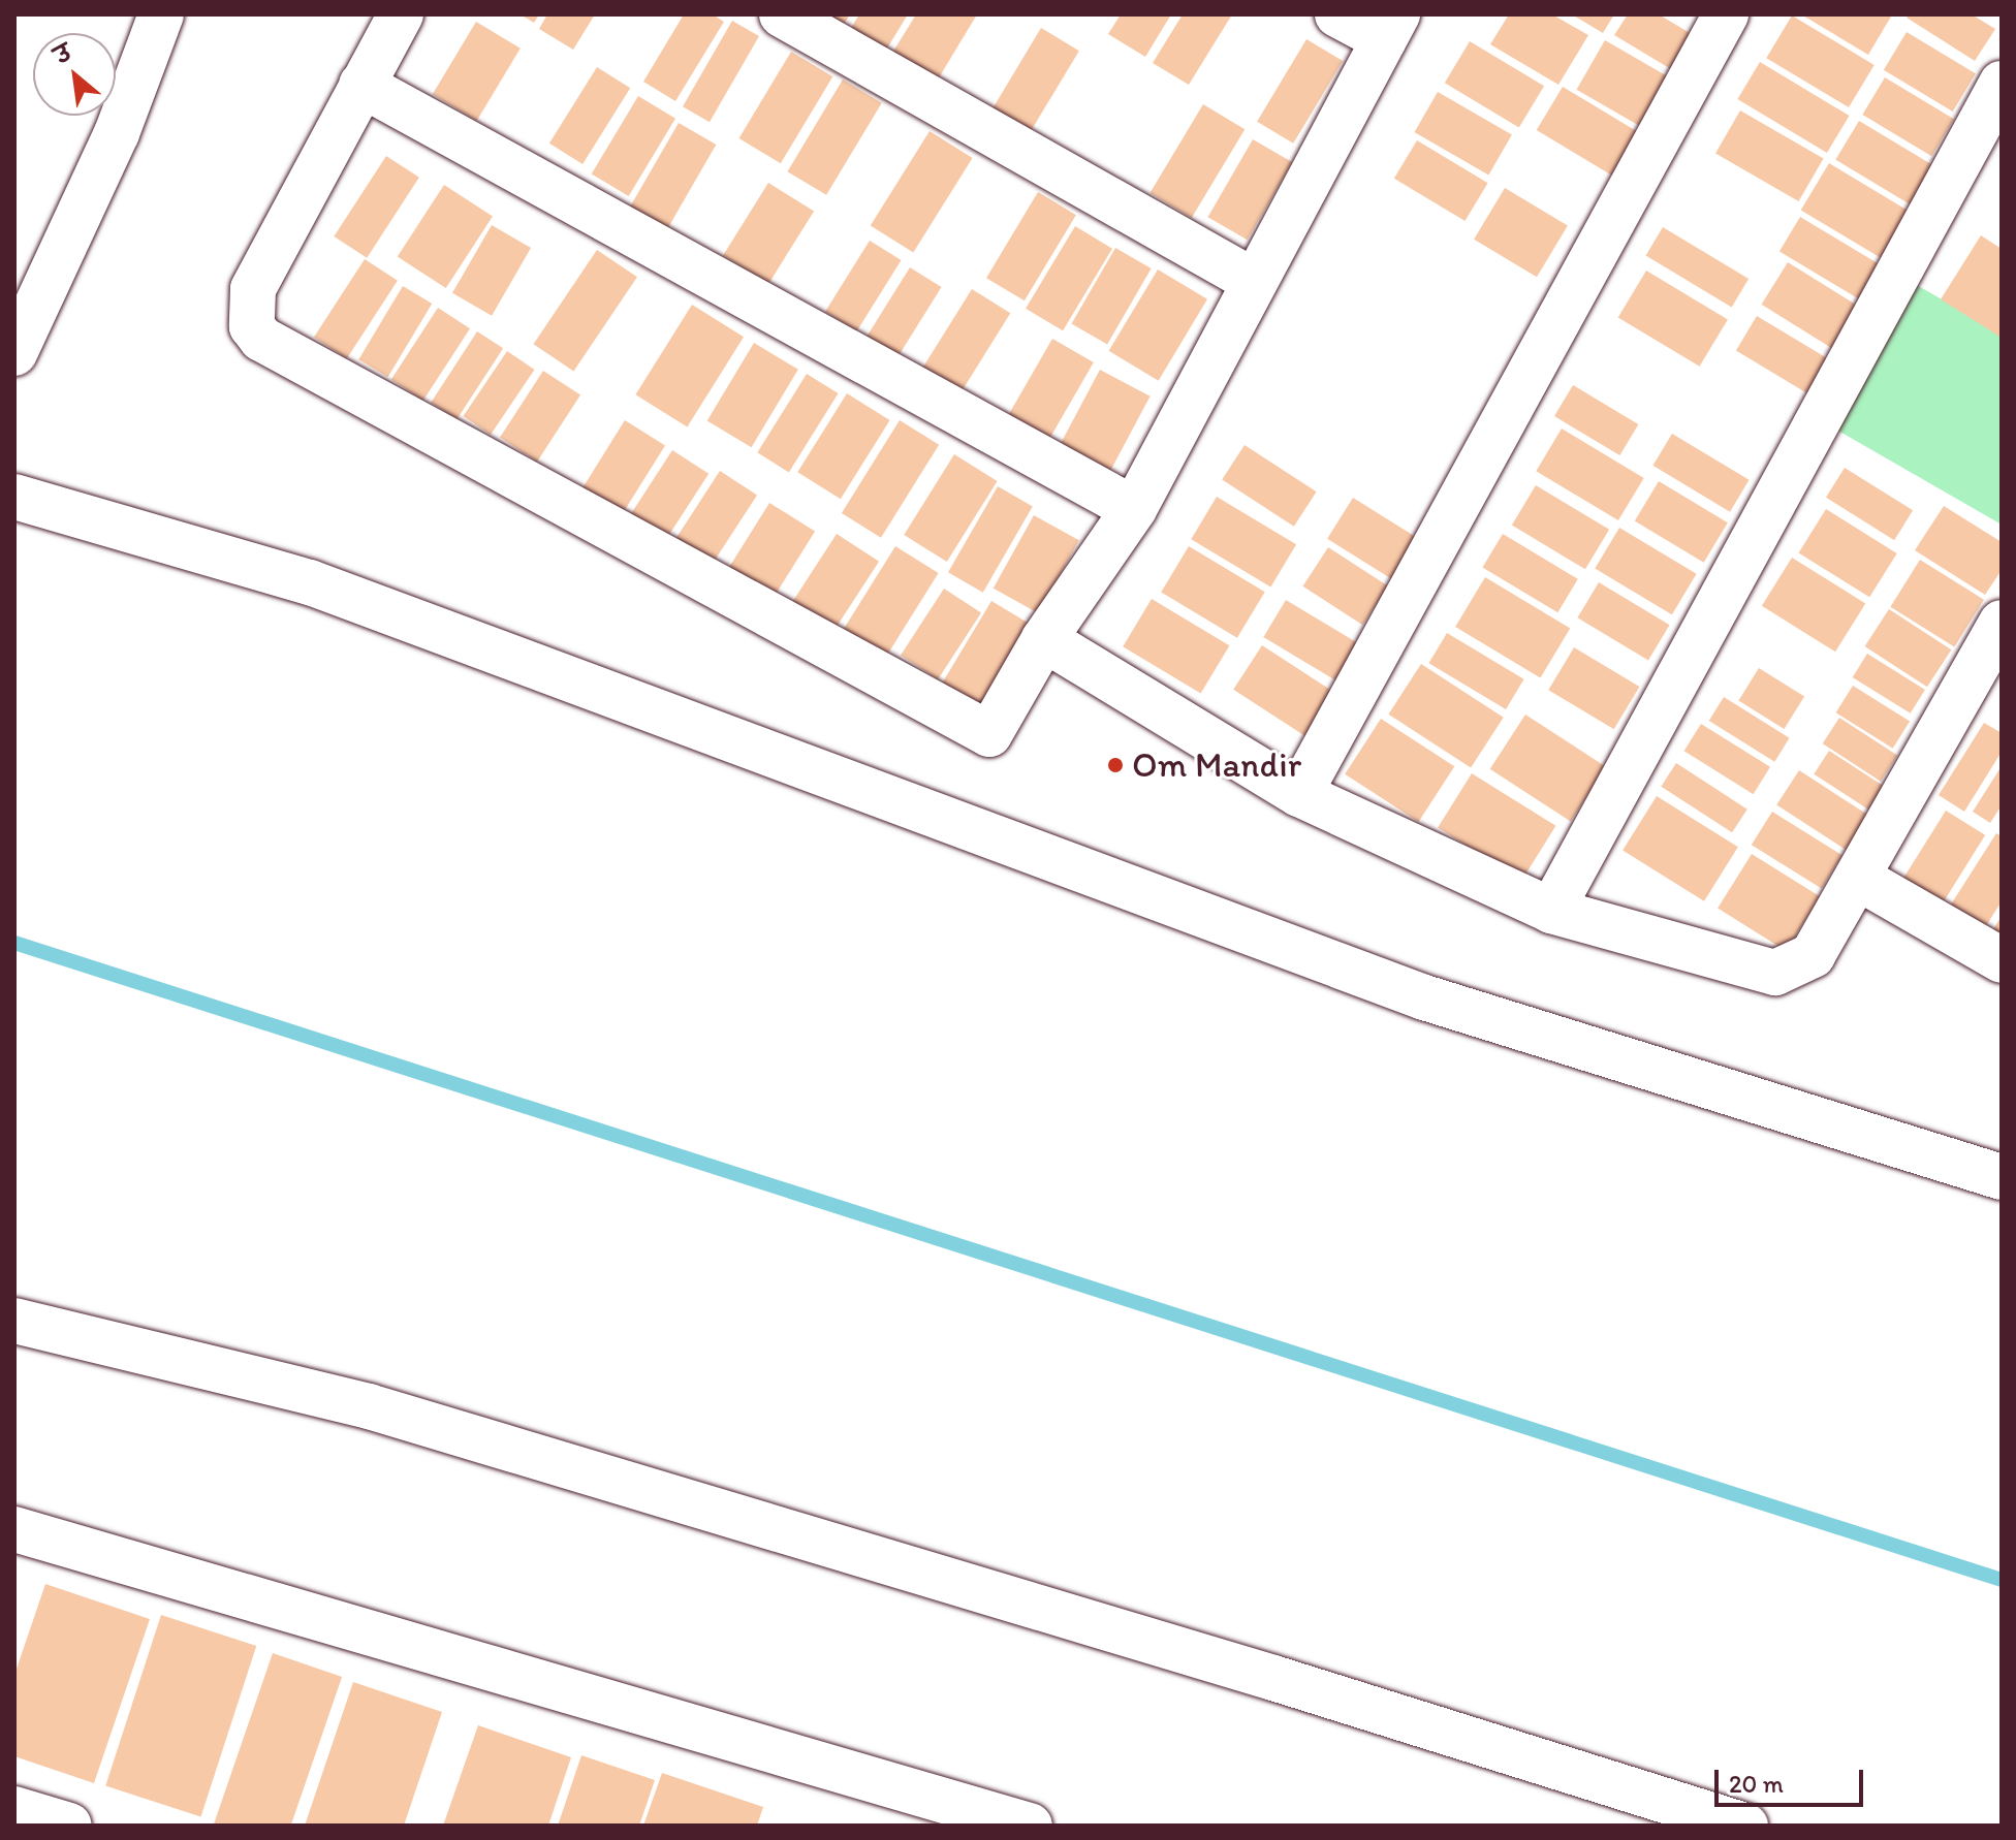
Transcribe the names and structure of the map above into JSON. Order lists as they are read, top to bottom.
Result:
{
  "places": ["Om Mandir"],
  "scale_bar": "20 m",
  "north": "top left"
}
